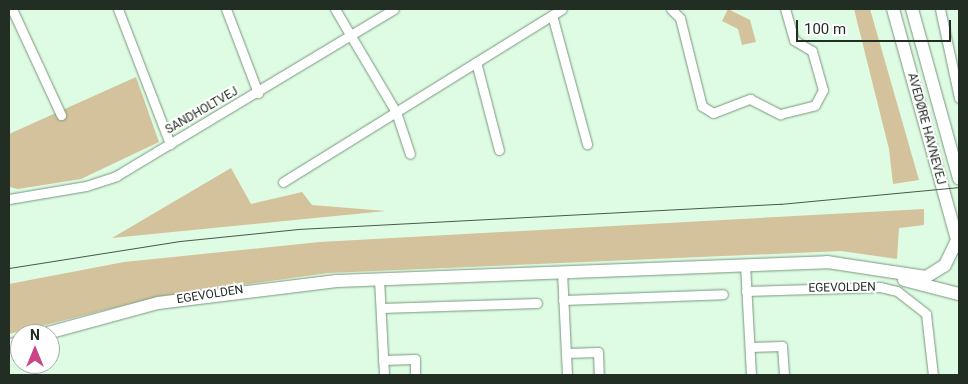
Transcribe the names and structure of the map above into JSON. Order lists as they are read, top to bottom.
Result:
{
  "streets": {
    "street": ["SANDHOLTVEJ", "AVEDØRE HAVNEVEJ", "EGEVOLDEN"]
  },
  "crossings": [
    ["AVEDØRE HAVNEVEJ", "EGEVOLDEN"]
  ],
  "scale_bar": "100 m",
  "north": "top"
}
